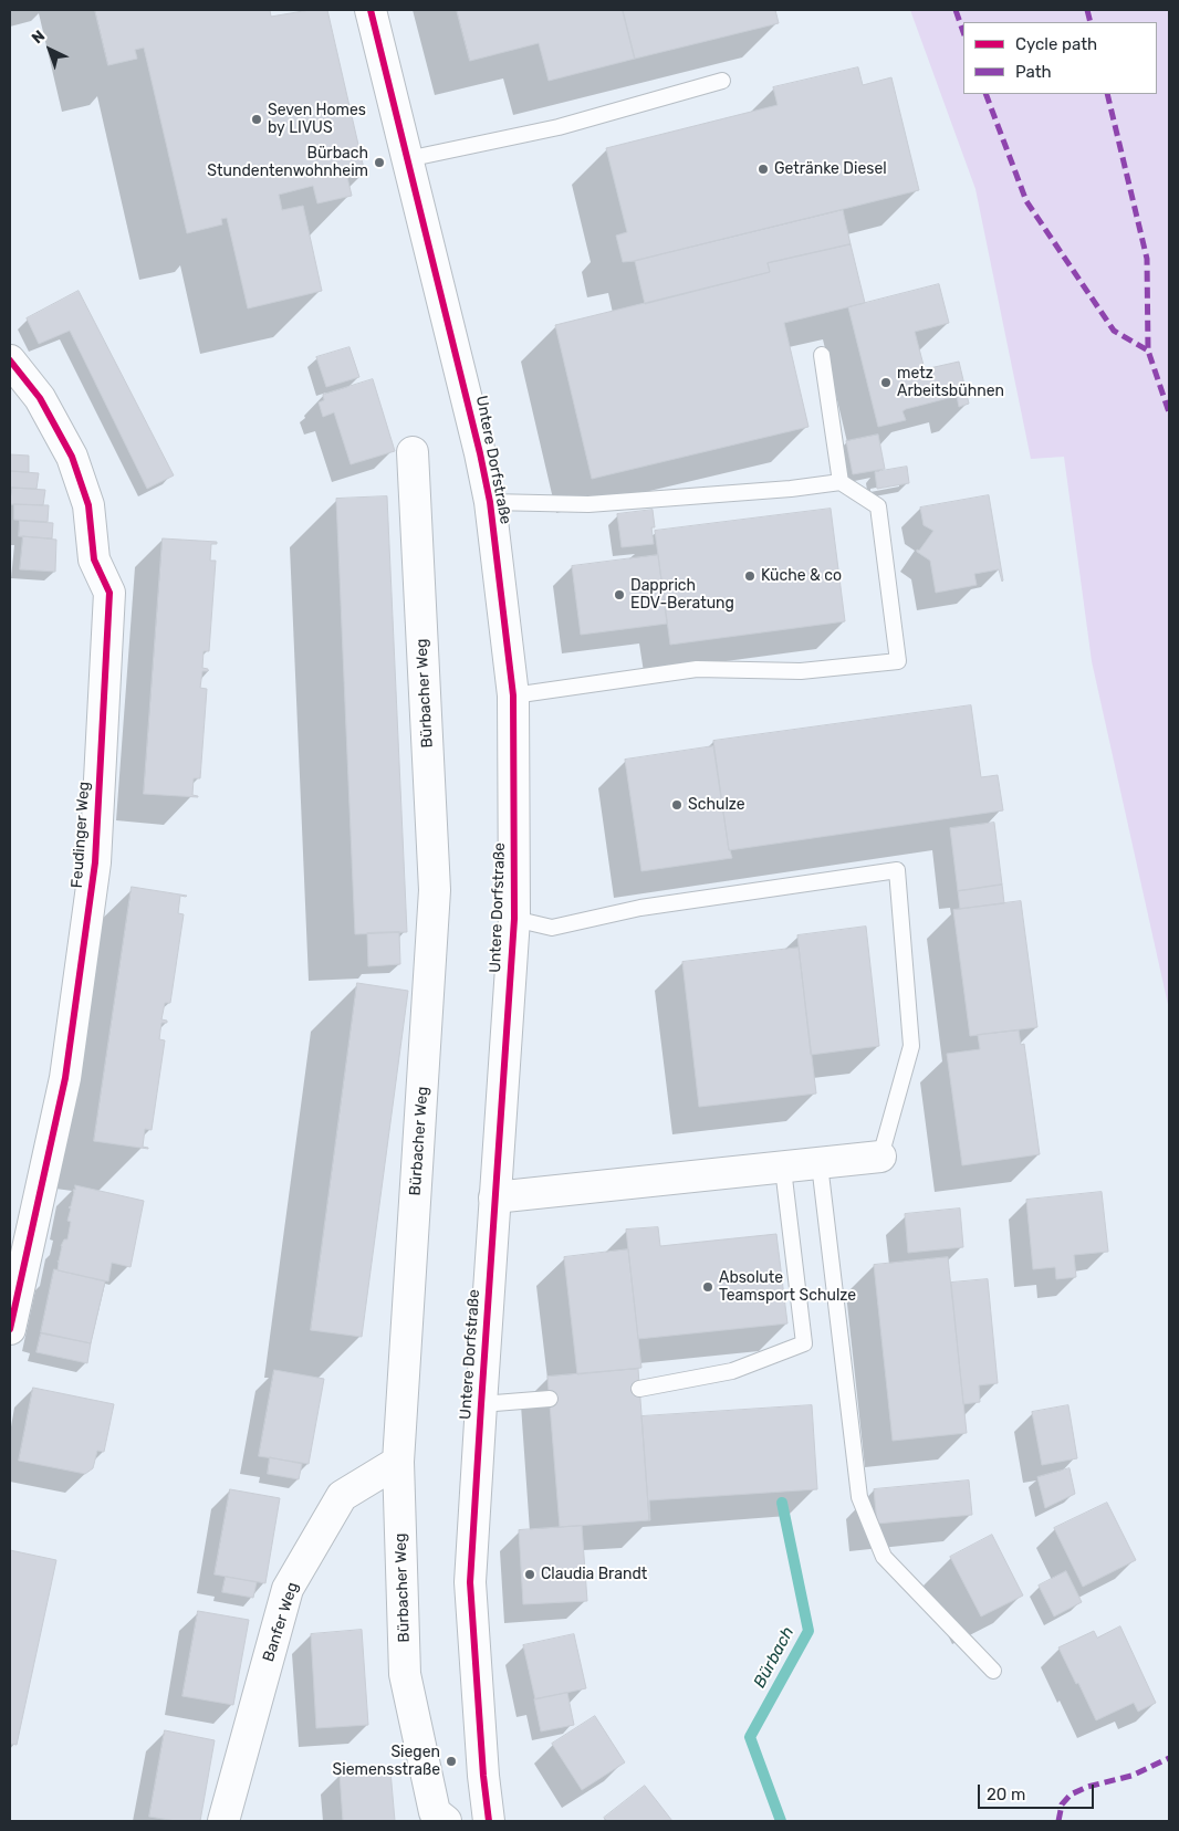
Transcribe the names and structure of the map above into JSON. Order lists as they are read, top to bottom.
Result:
{
  "streets": {
    "street": [
      "Untere Dorfstraße",
      "Bürbacher Weg",
      "Feudinger Weg",
      "Banfer Weg"
    ]
  },
  "crossings": [
    ["Bürbacher Weg", "Banfer Weg"]
  ],
  "water": ["Bürbach"],
  "places": [
    "Seven Homes by LIVUS",
    "Bürbach Stundentenwohnheim",
    "Getränke Diesel",
    "metz Arbeitsbühnen",
    "Küche & co",
    "Dapprich EDV-Beratung",
    "Schulze",
    "Absolute Teamsport Schulze",
    "Claudia Brandt",
    "Siegen Siemensstraße"
  ],
  "legend": ["Cycle path", "Path"],
  "scale_bar": "20 m",
  "north": "top left"
}
